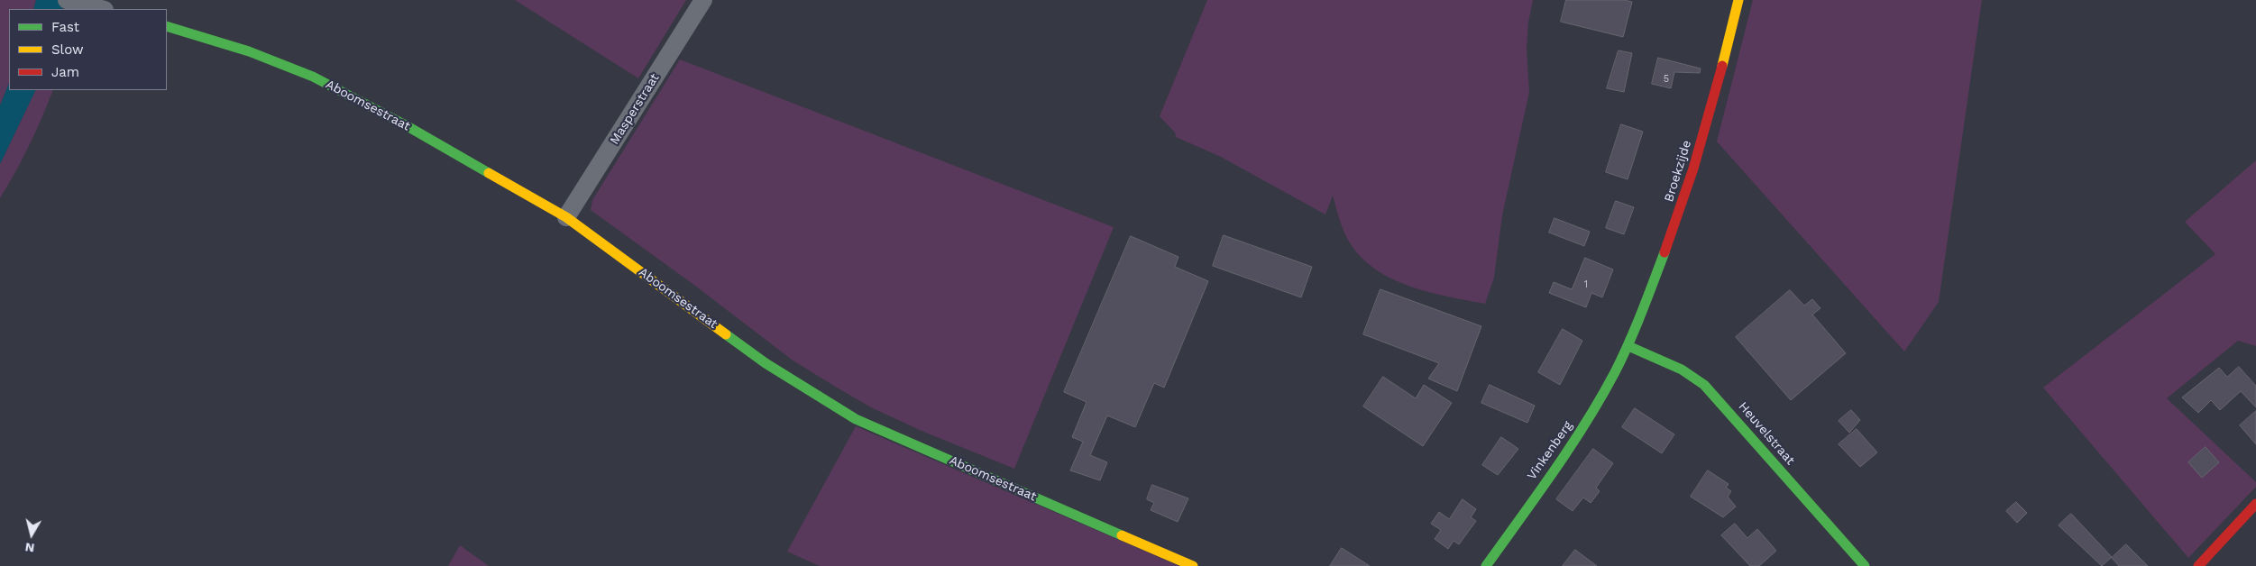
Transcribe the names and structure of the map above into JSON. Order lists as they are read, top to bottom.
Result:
{
  "streets": {
    "street": [
      "Aboomsestraat",
      "Masperstraat",
      "Broekzijde",
      "Heuvelstraat",
      "Vinkenberg"
    ]
  },
  "crossings": [
    ["Aboomsestraat", "Masperstraat"],
    ["Broekzijde", "Heuvelstraat"],
    ["Broekzijde", "Vinkenberg"],
    ["Heuvelstraat", "Vinkenberg"]
  ],
  "house_numbers": ["5", "1"],
  "legend": ["Fast", "Slow", "Jam"],
  "north": "bottom"
}
